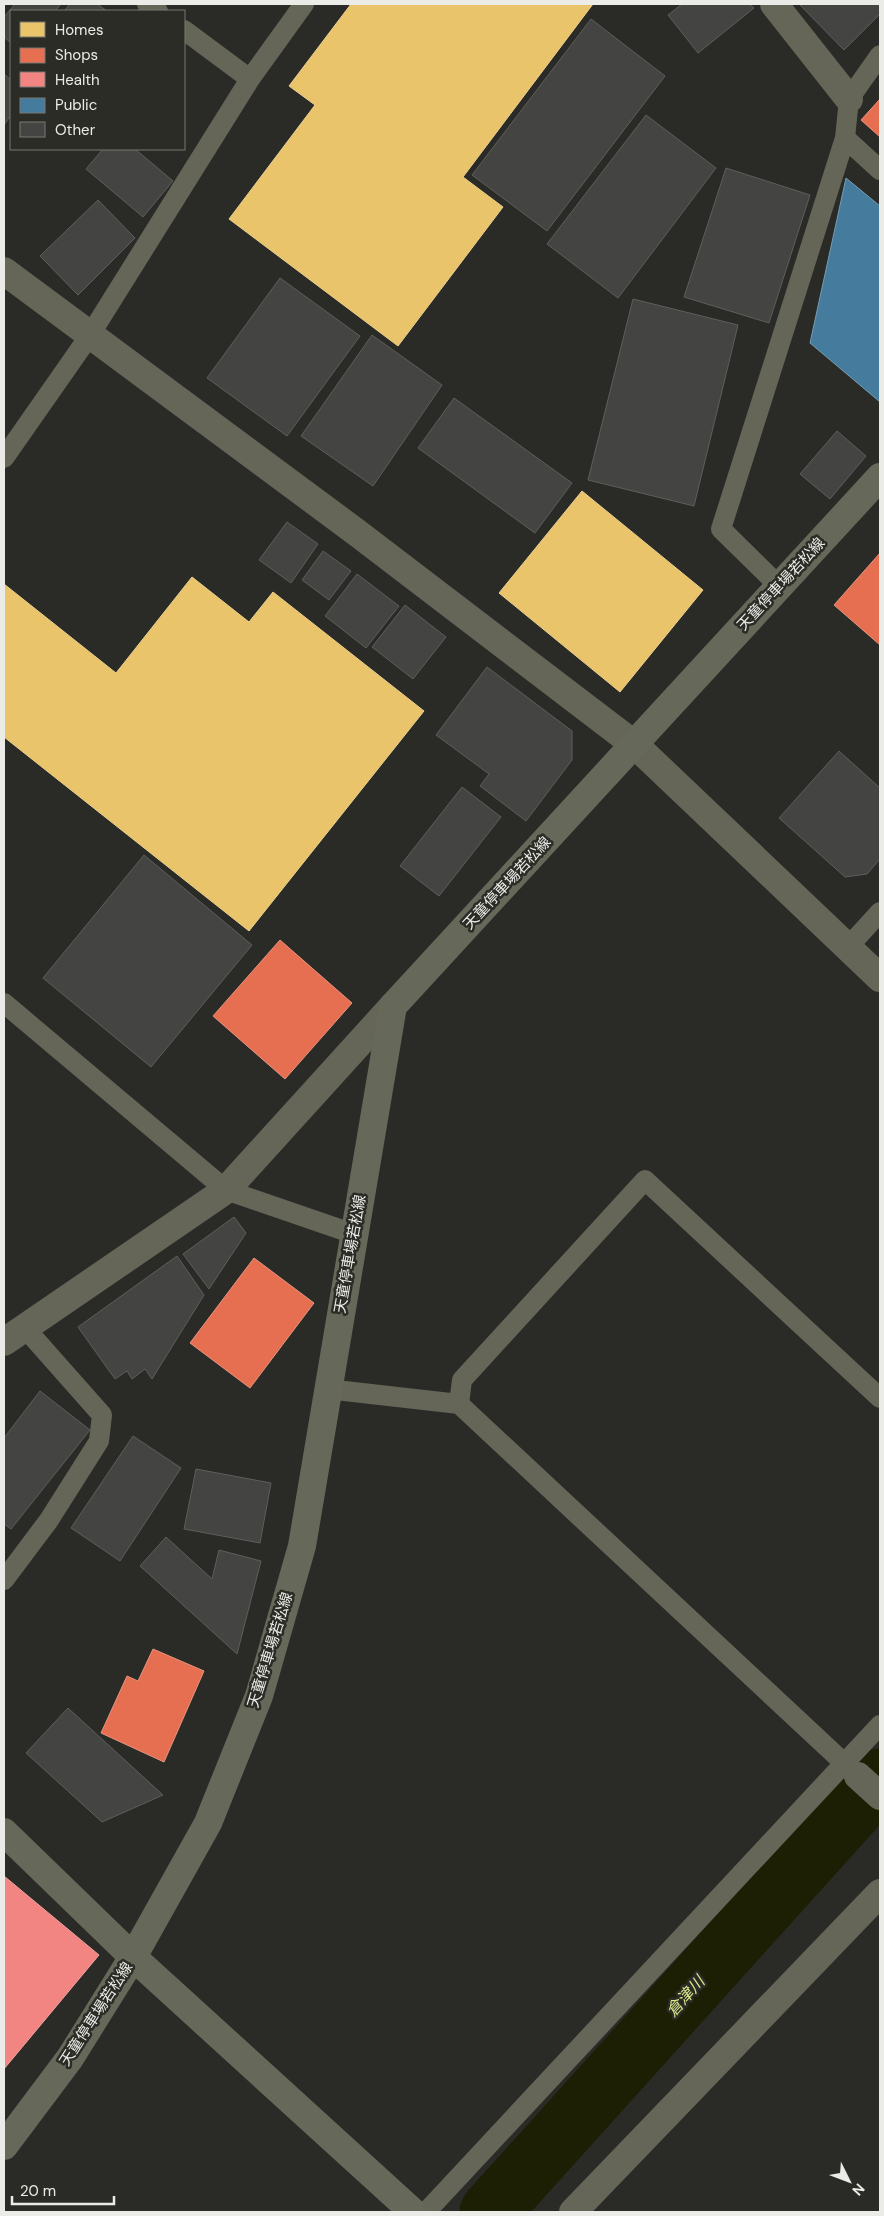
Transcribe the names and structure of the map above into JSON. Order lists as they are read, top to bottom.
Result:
{
  "streets": {
    "main road": ["天童停車場若松線"]
  },
  "water": ["倉津川"],
  "legend": [
    "Homes",
    "Shops",
    "Health",
    "Public",
    "Other"
  ],
  "scale_bar": "20 m",
  "north": "bottom right"
}
